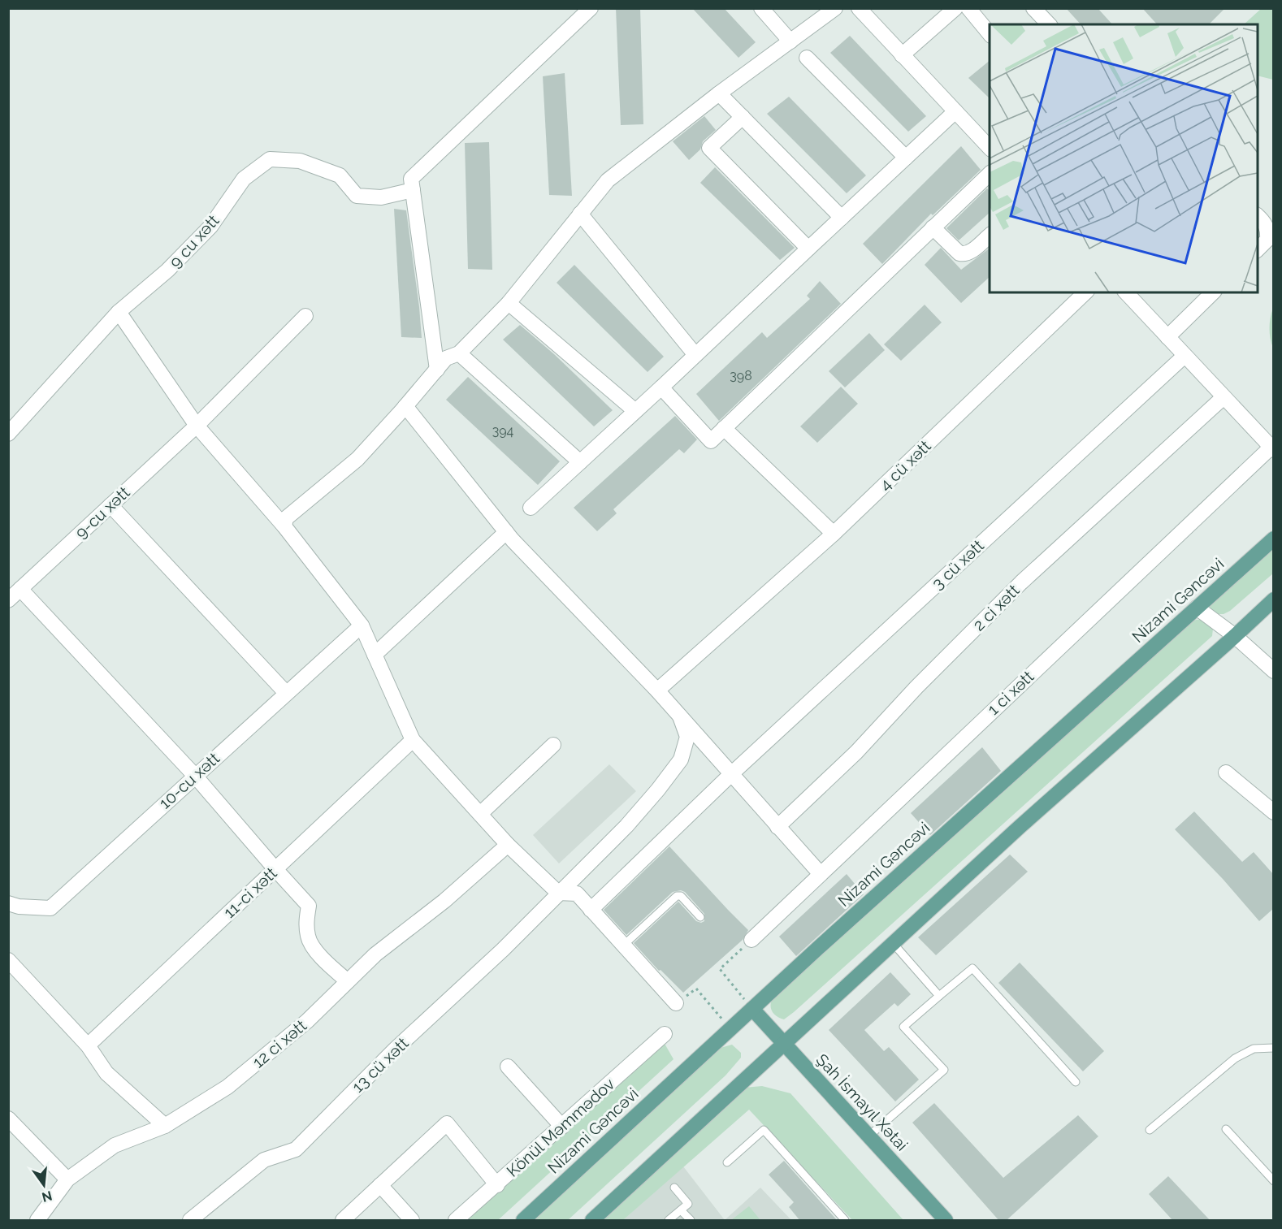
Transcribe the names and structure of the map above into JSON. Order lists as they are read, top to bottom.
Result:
{
  "streets": {
    "main road": ["Nizami Gəncəvi", "Şah İsmayıl Xətai"],
    "street": [
      "9 cu xətt",
      "4 cü xətt",
      "9-cu xətt",
      "3 cü xətt",
      "2 ci xətt",
      "1 ci xətt",
      "10-cu xətt",
      "11-ci xətt",
      "12 ci xətt",
      "13 cü xətt",
      "Könül Məmmədov"
    ]
  },
  "crossings": [
    ["Nizami Gəncəvi", "Şah İsmayıl Xətai"]
  ],
  "house_numbers": ["398", "394"],
  "north": "bottom"
}
